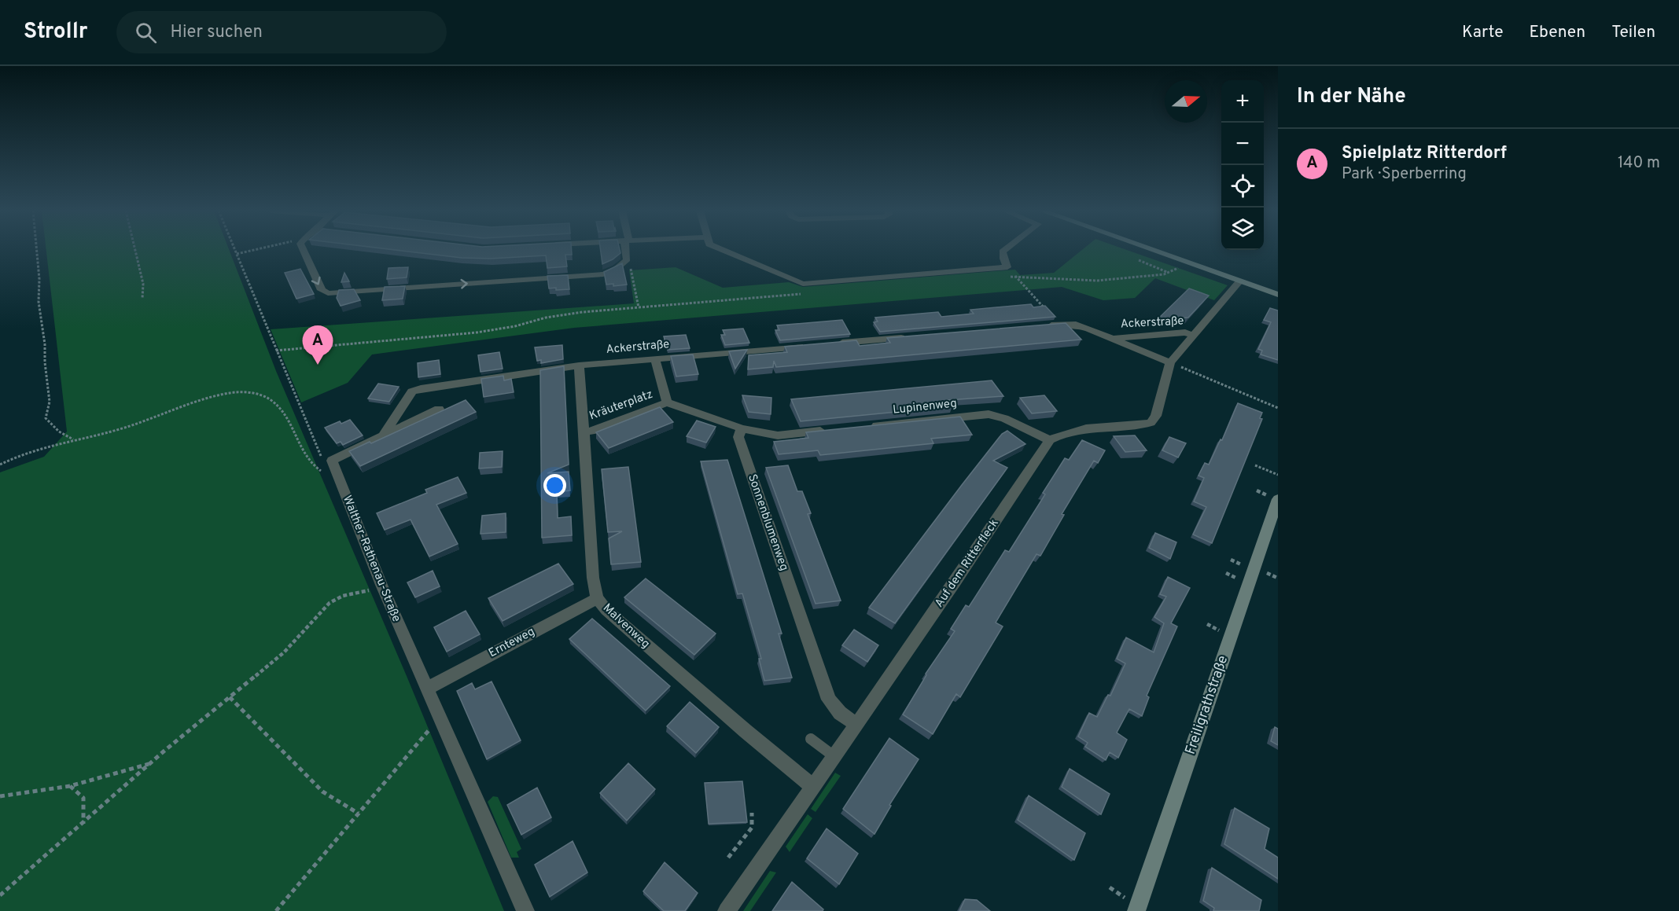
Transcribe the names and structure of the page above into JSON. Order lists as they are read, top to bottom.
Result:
{
  "streets": {
    "street": [
      "Ackerstraße",
      "Kräuterplatz",
      "Lupinenweg",
      "Sonnenblumenweg",
      "Walther-Rathenau-Straße",
      "Auf dem Ritterfleck",
      "Malvenweg",
      "Ernteweg",
      "Freiligrathstraße"
    ]
  },
  "crossings": [
    ["Ackerstraße", "Malvenweg"],
    ["Kräuterplatz", "Malvenweg"],
    ["Lupinenweg", "Auf dem Ritterfleck"],
    ["Sonnenblumenweg", "Auf dem Ritterfleck"],
    ["Walther-Rathenau-Straße", "Ernteweg"],
    ["Auf dem Ritterfleck", "Malvenweg"],
    ["Malvenweg", "Ernteweg"]
  ],
  "north": "right",
  "page": {
    "header": "Strollr",
    "search": "Hier suchen",
    "nav": ["Karte", "Ebenen", "Teilen"],
    "heading": "In der Nähe",
    "map_buttons": ["+", "−"],
    "list": [
      {
        "mark": "A",
        "name": "Spielplatz Ritterdorf",
        "note": "Park · Sperberring",
        "value": "140 m"
      }
    ],
    "pins": "A"
  }
}
